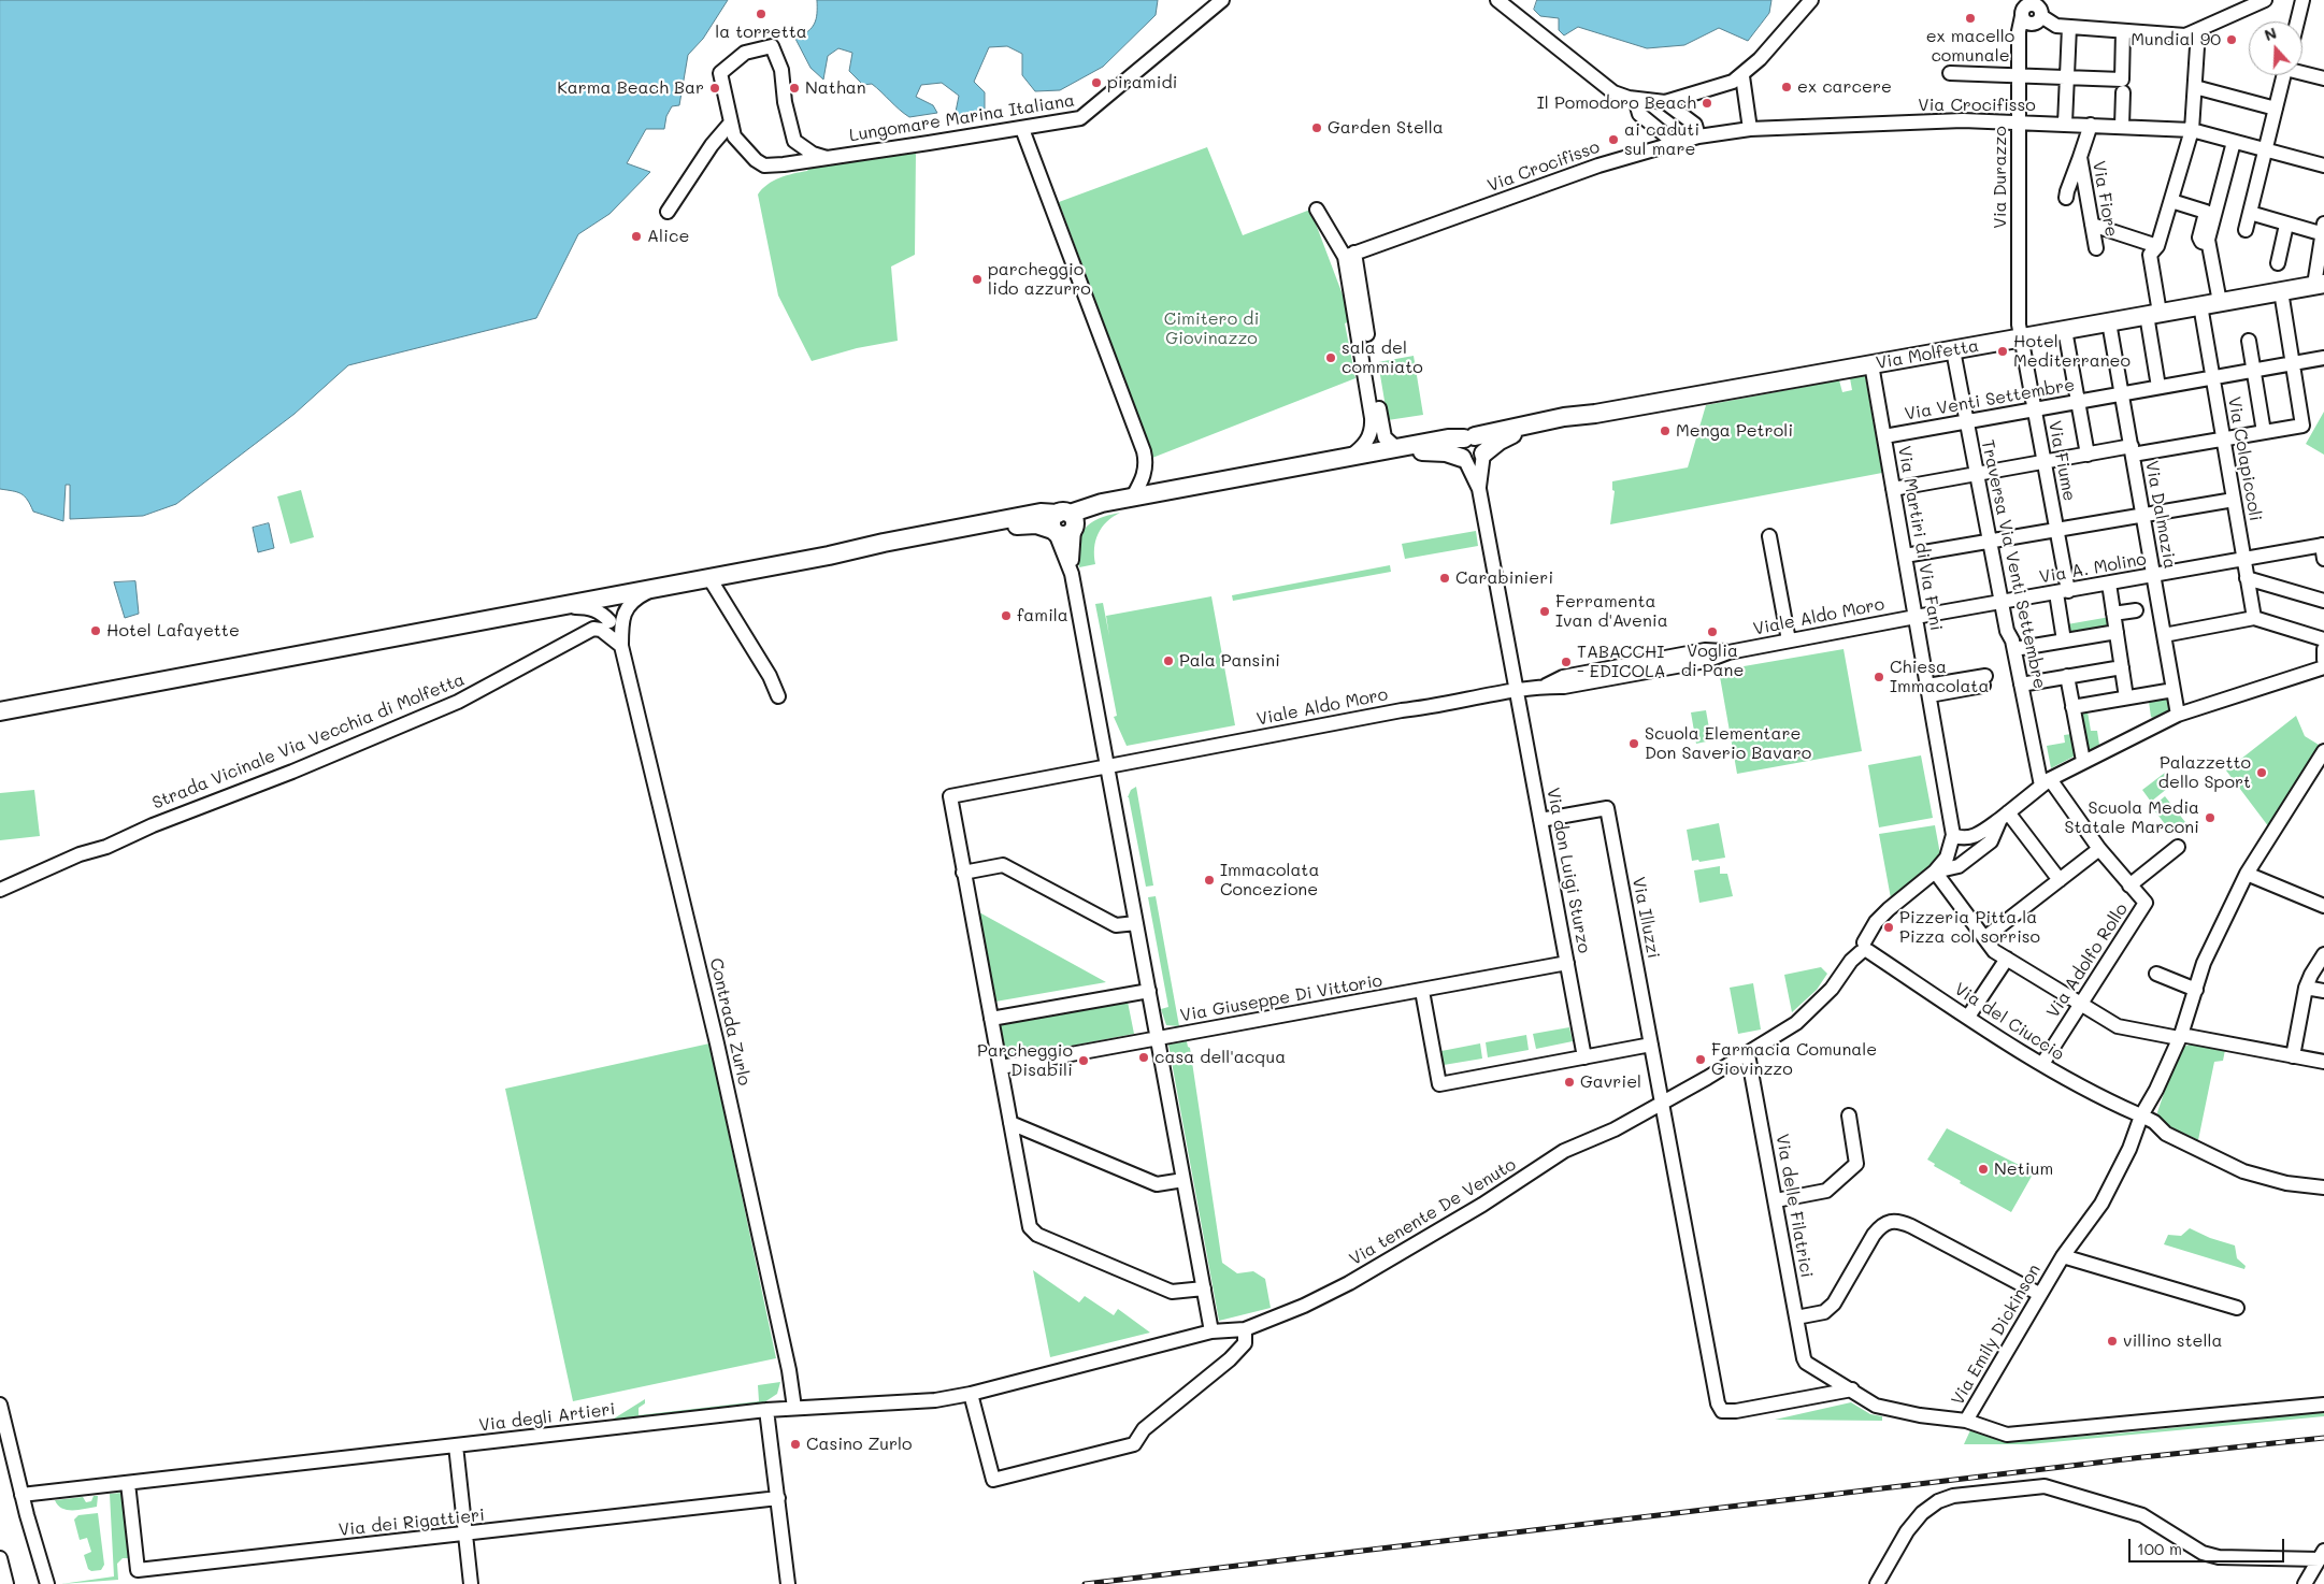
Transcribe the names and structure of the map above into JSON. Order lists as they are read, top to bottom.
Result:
{
  "streets": {
    "main road": ["Via Molfetta"],
    "street": [
      "Via Crocifisso",
      "Lungomare Marina Italiana",
      "Via Durazzo",
      "Via Fiore",
      "Via Venti Settembre",
      "Via Colapiccoli",
      "Via Fiume",
      "Via Dalmazia",
      "Via Martiri di Via Fani",
      "Traversa Via Venti Settembre",
      "Via A. Molino",
      "Viale Aldo Moro",
      "Strada Vicinale Via Vecchia di Molfetta",
      "Via don Luigi Sturzo",
      "Via Illuzzi",
      "Via Adolfo Rollo",
      "Via Giuseppe Di Vittorio",
      "Contrada Zurlo",
      "Via del Ciuccio",
      "Via delle Filatrici",
      "Via tenente De Venuto",
      "Via Emily Dickinson",
      "Via degli Artieri",
      "Via dei Rigattieri"
    ]
  },
  "crossings": [
    ["Via Crocifisso", "Via Durazzo"],
    ["Via Crocifisso", "Via Fiore"],
    ["Via Durazzo", "Via Molfetta"],
    ["Via Durazzo", "Via Fiume"],
    ["Via Molfetta", "Via Colapiccoli"],
    ["Via Molfetta", "Via Fiume"],
    ["Via Molfetta", "Via Dalmazia"],
    ["Via Molfetta", "Via Martiri di Via Fani"],
    ["Via Molfetta", "Traversa Via Venti Settembre"],
    ["Via Venti Settembre", "Via Colapiccoli"],
    ["Via Venti Settembre", "Via Fiume"],
    ["Via Venti Settembre", "Via Dalmazia"],
    ["Via Venti Settembre", "Via Martiri di Via Fani"],
    ["Via Venti Settembre", "Traversa Via Venti Settembre"],
    ["Via Colapiccoli", "Via A. Molino"],
    ["Via Fiume", "Via A. Molino"],
    ["Via Dalmazia", "Via A. Molino"],
    ["Via Dalmazia", "Via tenente De Venuto"],
    ["Via Martiri di Via Fani", "Via A. Molino"],
    ["Via Martiri di Via Fani", "Viale Aldo Moro"],
    ["Traversa Via Venti Settembre", "Via A. Molino"],
    ["Traversa Via Venti Settembre", "Via tenente De Venuto"],
    ["Via A. Molino", "Viale Aldo Moro"],
    ["Viale Aldo Moro", "Via don Luigi Sturzo"],
    ["Strada Vicinale Via Vecchia di Molfetta", "Contrada Zurlo"],
    ["Via don Luigi Sturzo", "Via Illuzzi"],
    ["Via don Luigi Sturzo", "Via Giuseppe Di Vittorio"],
    ["Via Illuzzi", "Via delle Filatrici"],
    ["Via Illuzzi", "Via tenente De Venuto"],
    ["Via Adolfo Rollo", "Via del Ciuccio"],
    ["Contrada Zurlo", "Via degli Artieri"],
    ["Via del Ciuccio", "Via tenente De Venuto"],
    ["Via del Ciuccio", "Via Emily Dickinson"],
    ["Via delle Filatrici", "Via tenente De Venuto"],
    ["Via tenente De Venuto", "Via degli Artieri"],
    ["Via degli Artieri", "Via dei Rigattieri"]
  ],
  "parks": ["Cimitero di Giovinazzo"],
  "places": [
    "la torretta",
    "ex macello comunale",
    "Mundial 90",
    "piramidi",
    "ex carcere",
    "Karma Beach Bar",
    "Nathan",
    "Il Pomodoro Beach",
    "Garden Stella",
    "ai caduti sul mare",
    "Alice",
    "parcheggio lido azzurro",
    "Hotel Mediterraneo",
    "sala del commiato",
    "Menga Petroli",
    "Carabinieri",
    "Ferramenta Ivan d'Avenia",
    "famila",
    "Hotel Lafayette",
    "Voglia di Pane",
    "Pala Pansini",
    "TABACCHI - EDICOLA",
    "Chiesa Immacolata",
    "Scuola Elementare Don Saverio Bavaro",
    "Palazzetto dello Sport",
    "Scuola Media Statale Marconi",
    "Immacolata Concezione",
    "Pizzeria Pitta la Pizza col sorriso",
    "casa dell'acqua",
    "Farmacia Comunale Giovinzzo",
    "Parcheggio Disabili",
    "Gavriel",
    "Netium",
    "villino stella",
    "Casino Zurlo"
  ],
  "scale_bar": "100 m",
  "north": "top"
}
